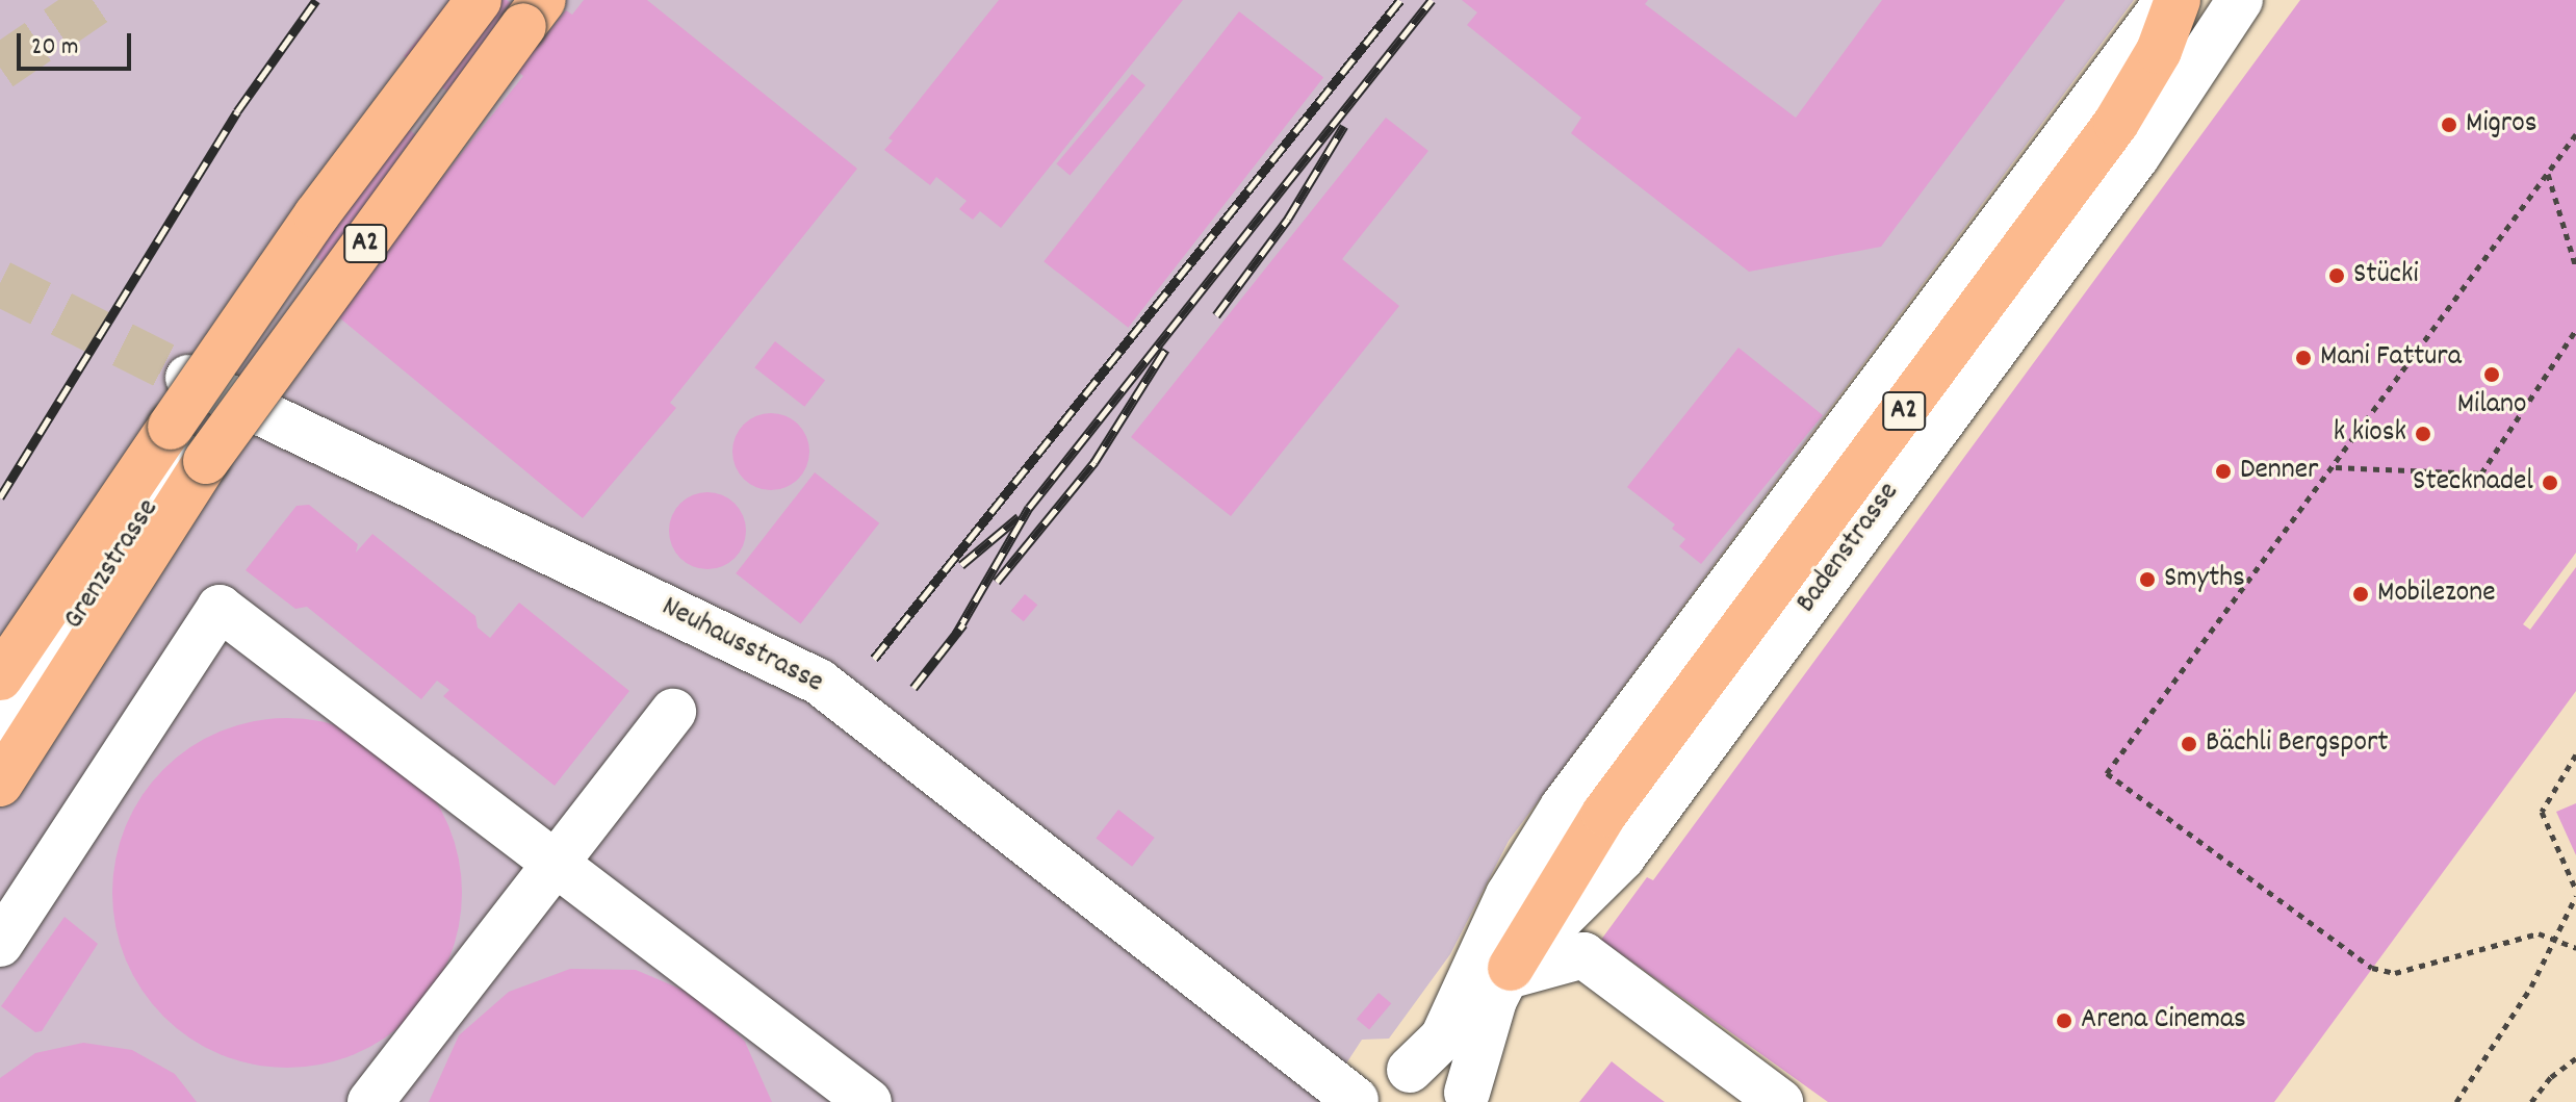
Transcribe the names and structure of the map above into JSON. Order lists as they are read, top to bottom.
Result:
{
  "streets": {
    "highway": ["A2"],
    "street": ["Badenstrasse", "Grenzstrasse", "Neuhausstrasse"]
  },
  "crossings": [
    ["A2", "Badenstrasse"],
    ["Grenzstrasse", "Neuhausstrasse"]
  ],
  "places": [
    "Migros",
    "Stücki",
    "Mani Fattura",
    "Milano",
    "k kiosk",
    "Denner",
    "Stecknadel",
    "Smyths",
    "Mobilezone",
    "Bächli Bergsport",
    "Arena Cinemas"
  ],
  "scale_bar": "20 m"
}
